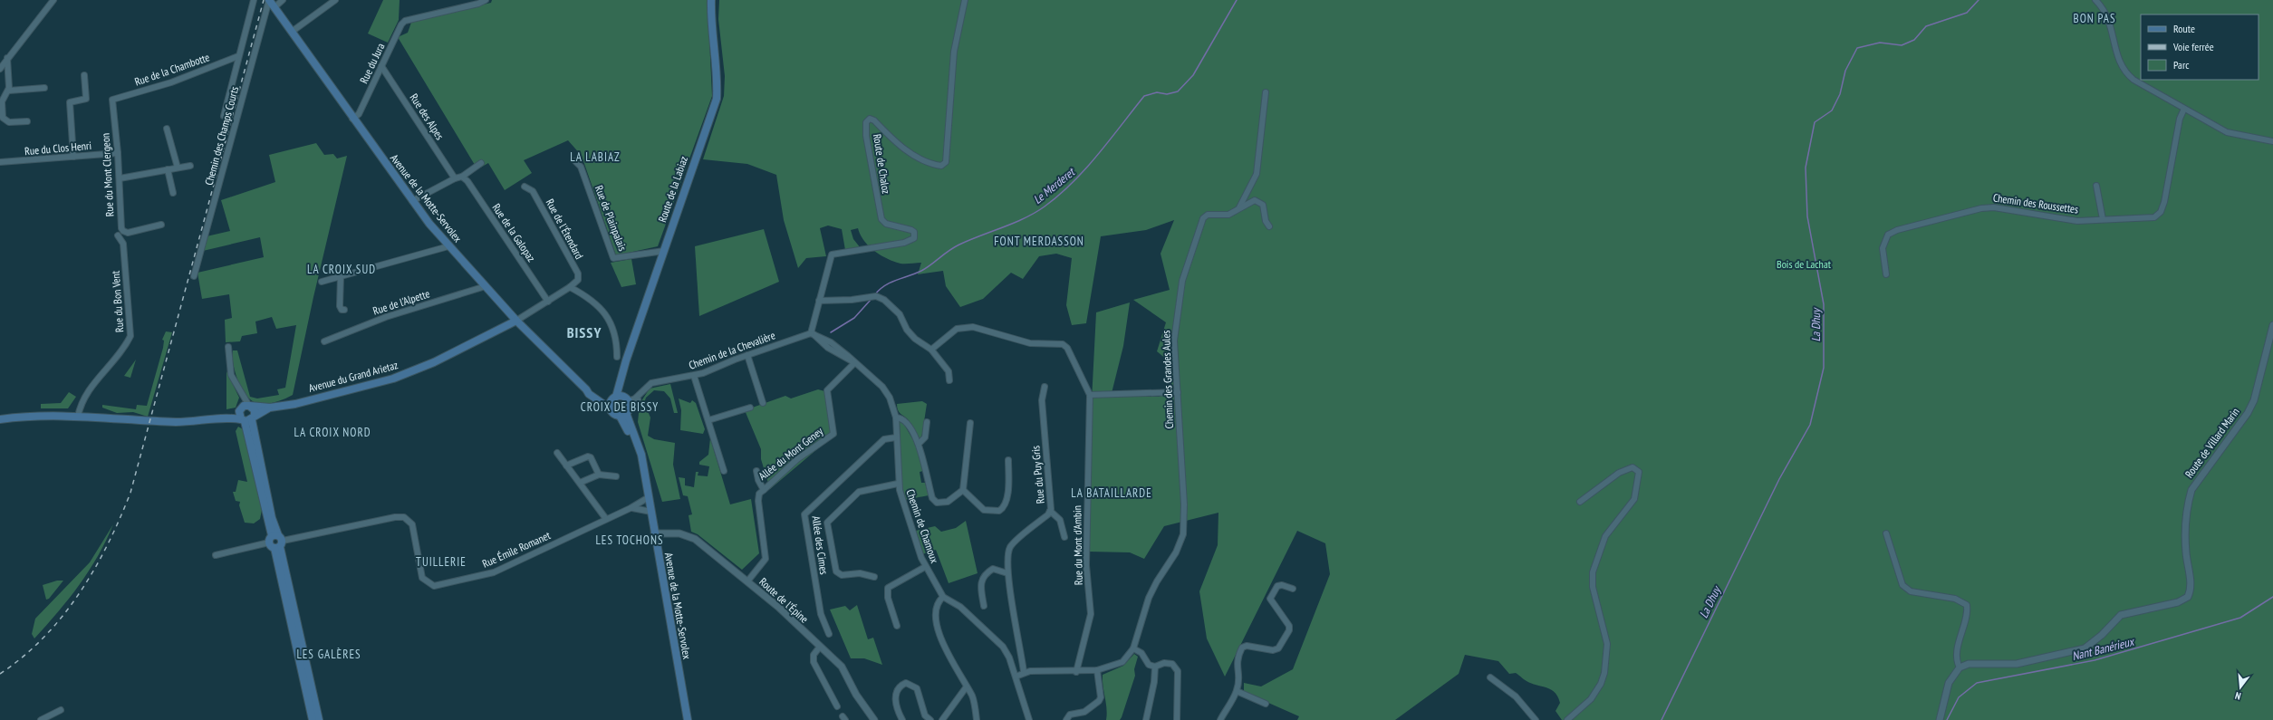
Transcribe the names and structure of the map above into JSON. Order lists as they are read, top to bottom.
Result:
{
  "streets": {
    "main road": ["Route de la Labiaz", "Avenue de la Motte-Servolex", "Avenue du Grand Arietaz"],
    "street": [
      "Rue du Jura",
      "Rue de la Chambotte",
      "Rue des Alpes",
      "Chemin des Champs Courts",
      "Rue du Clos Henri",
      "Route de Chaloz",
      "Rue du Mont Clergeon",
      "Chemin des Roussettes",
      "Rue de Plainpalais",
      "Rue de l'Étendard",
      "Rue de la Galopaz",
      "Rue du Bon Vent",
      "Rue de l'Alpette",
      "Chemin de la Chevalière",
      "Chemin des Grandes Aules",
      "Route de Villard Marin",
      "Allée du Mont Geney",
      "Rue du Puy Gris",
      "Chemin de Chamoux",
      "Allée des Cimes",
      "Rue du Mont d'Ambin",
      "Rue Émile Romanet",
      "Route de l'Épine"
    ]
  },
  "crossings": [
    ["Rue du Jura", "Rue des Alpes"],
    ["Rue du Jura", "Avenue de la Motte-Servolex"],
    ["Rue de la Chambotte", "Rue du Mont Clergeon"],
    ["Chemin des Champs Courts", "Avenue de la Motte-Servolex"],
    ["Rue du Clos Henri", "Rue du Mont Clergeon"],
    ["Route de Chaloz", "Chemin de la Chevalière"],
    ["Route de Chaloz", "Chemin de Chamoux"],
    ["Route de la Labiaz", "Avenue de la Motte-Servolex"],
    ["Route de la Labiaz", "Rue de Plainpalais"],
    ["Route de la Labiaz", "Chemin de la Chevalière"],
    ["Avenue de la Motte-Servolex", "Rue de l'Alpette"],
    ["Avenue de la Motte-Servolex", "Chemin de la Chevalière"],
    ["Avenue de la Motte-Servolex", "Avenue du Grand Arietaz"],
    ["Avenue de la Motte-Servolex", "Rue Émile Romanet"],
    ["Avenue de la Motte-Servolex", "Route de l'Épine"],
    ["Chemin de la Chevalière", "Chemin de Chamoux"],
    ["Allée du Mont Geney", "Chemin de Chamoux"],
    ["Chemin de Chamoux", "Allée des Cimes"]
  ],
  "districts": [
    "BON PAS",
    "LA LABIAZ",
    "FONT MERDASSON",
    "LA CROIX SUD",
    "BISSY",
    "CROIX DE BISSY",
    "LA CROIX NORD",
    "LA BATAILLARDE",
    "LES TOCHONS",
    "TUILLERIE",
    "LES GALÈRES"
  ],
  "water": ["Le Merderet", "La Dhuy", "Nant Banérieux"],
  "parks": ["Bois de Lachat"],
  "legend": ["Route", "Voie ferrée", "Parc"],
  "north": "bottom"
}
